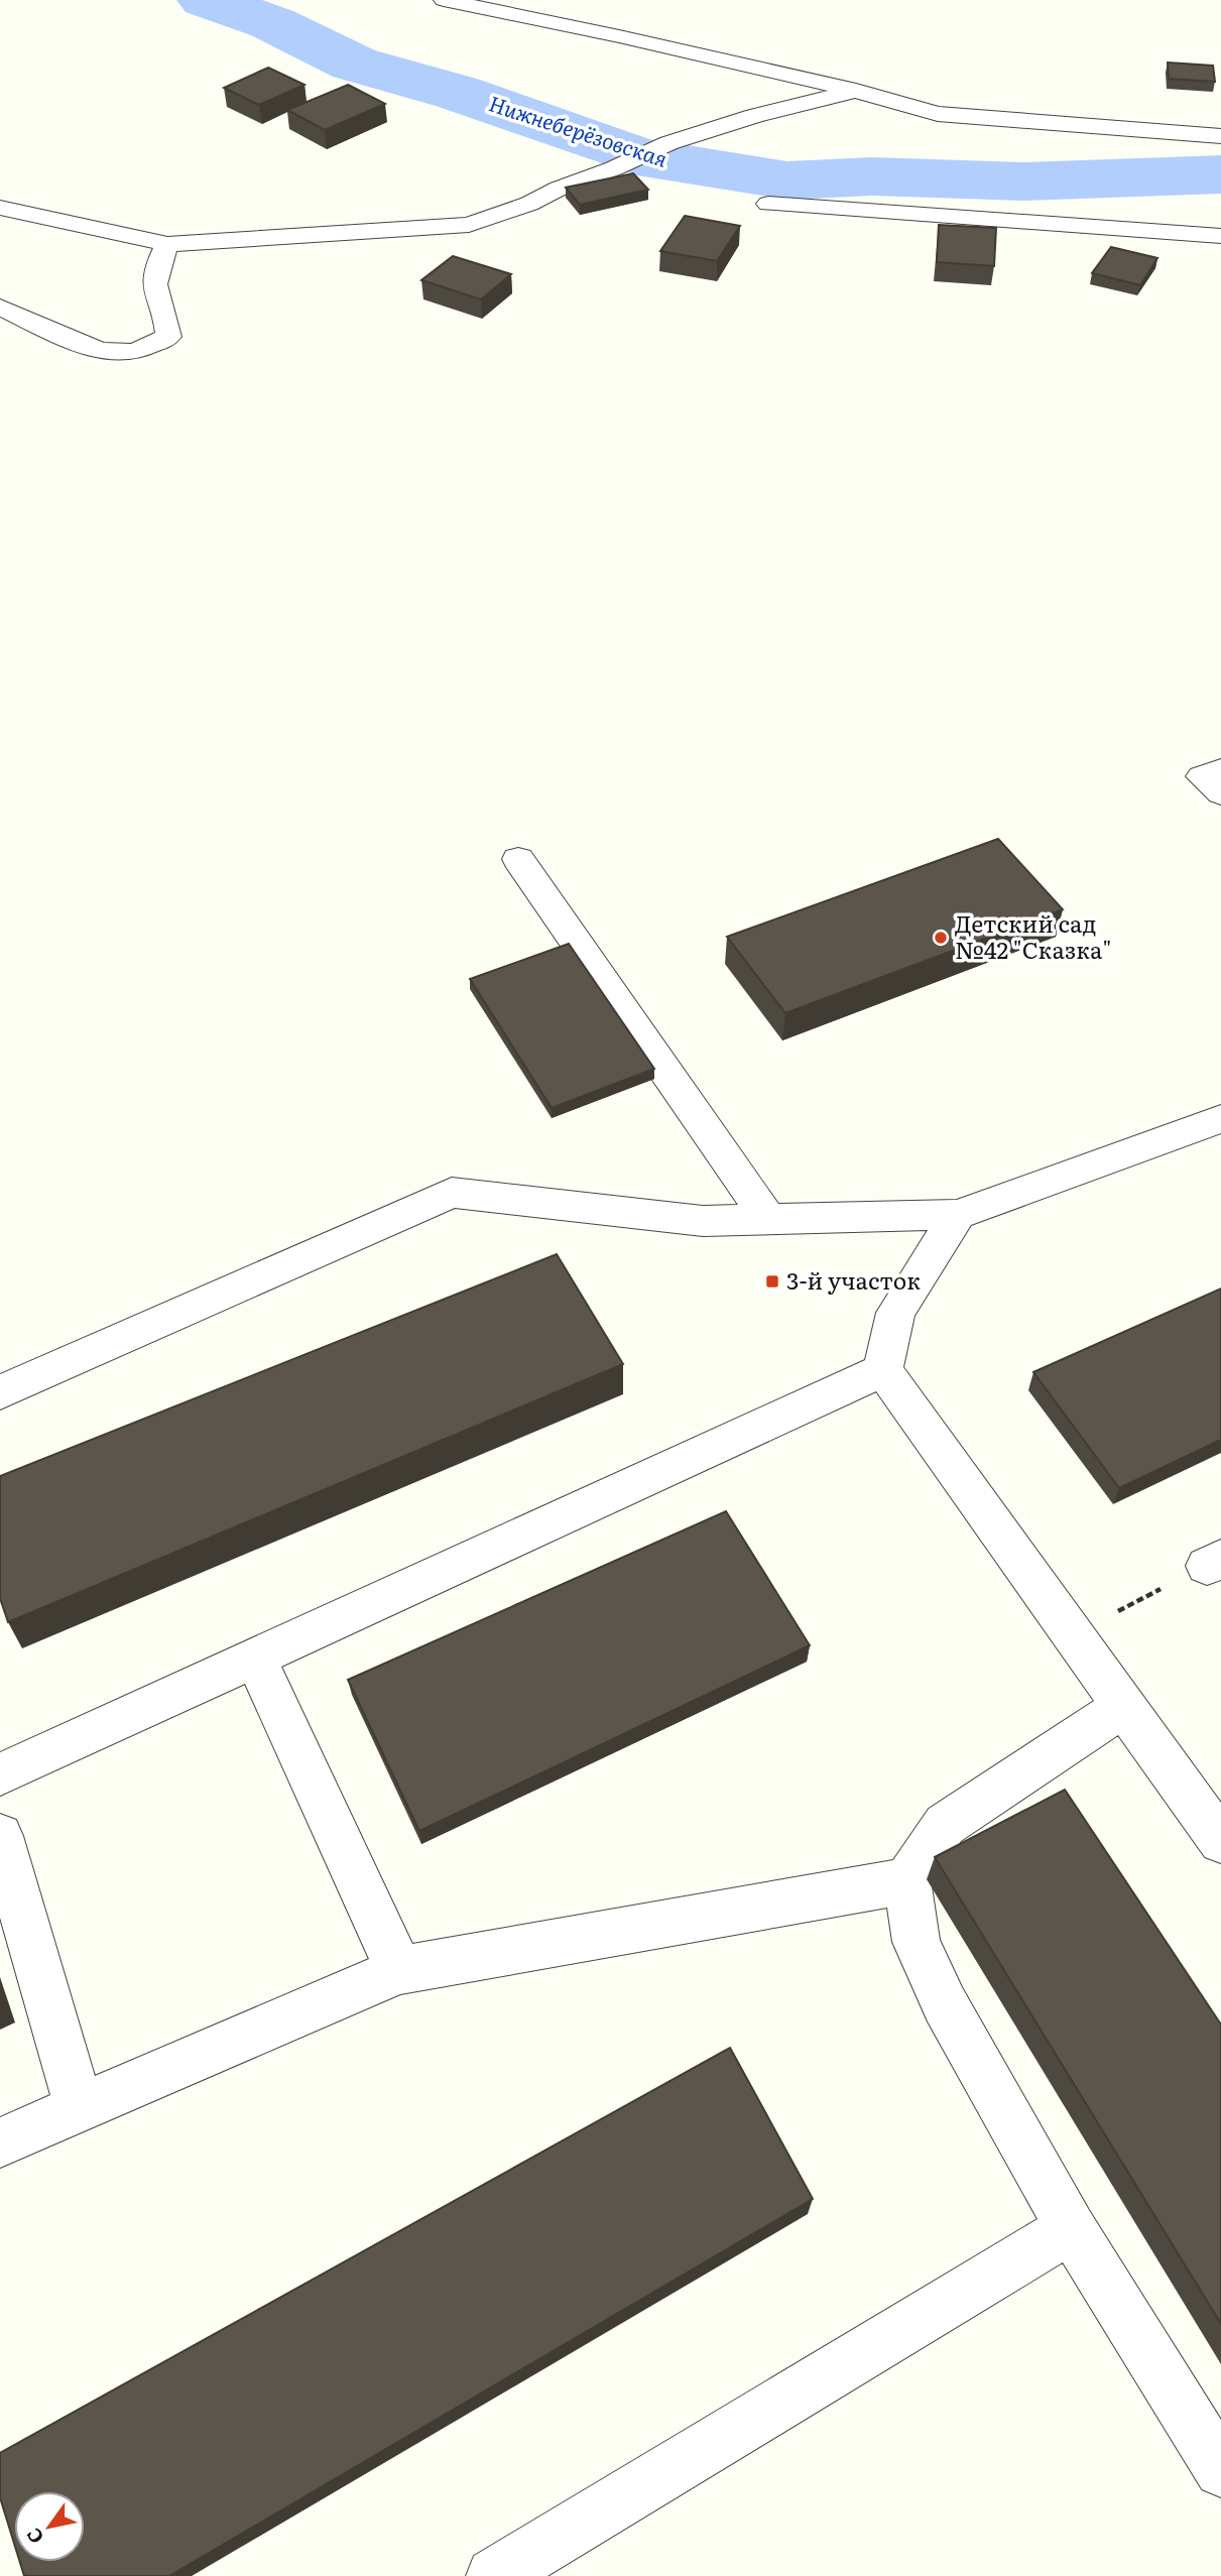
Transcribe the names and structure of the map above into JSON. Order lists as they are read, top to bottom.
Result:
{
  "water": ["Нижнеберёзовская"],
  "places": {
    "other": ["Детский сад №42 \"Сказка\""],
    "transit": ["3-й участок"]
  },
  "north": "bottom left"
}
